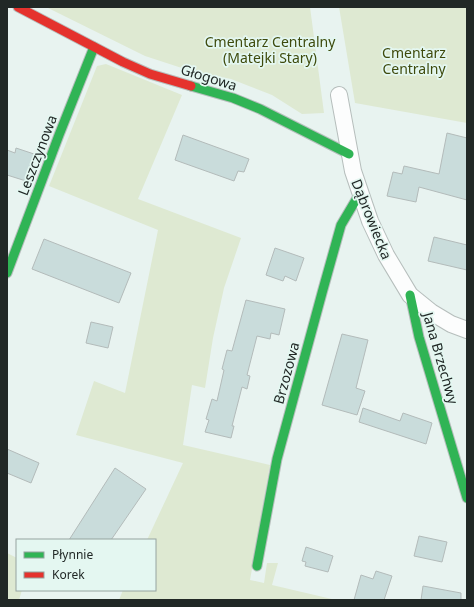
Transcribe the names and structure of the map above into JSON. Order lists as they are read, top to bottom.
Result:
{
  "streets": {
    "street": [
      "Głogowa",
      "Leszczynowa",
      "Dąbrowiecka",
      "Jana Brzechwy",
      "Brzozowa"
    ]
  },
  "crossings": [
    ["Głogowa", "Leszczynowa"],
    ["Głogowa", "Dąbrowiecka"],
    ["Dąbrowiecka", "Jana Brzechwy"],
    ["Dąbrowiecka", "Brzozowa"]
  ],
  "parks": ["Cmentarz Centralny (Matejki Stary)", "Cmentarz Centralny"],
  "legend": ["Płynnie", "Korek"]
}
